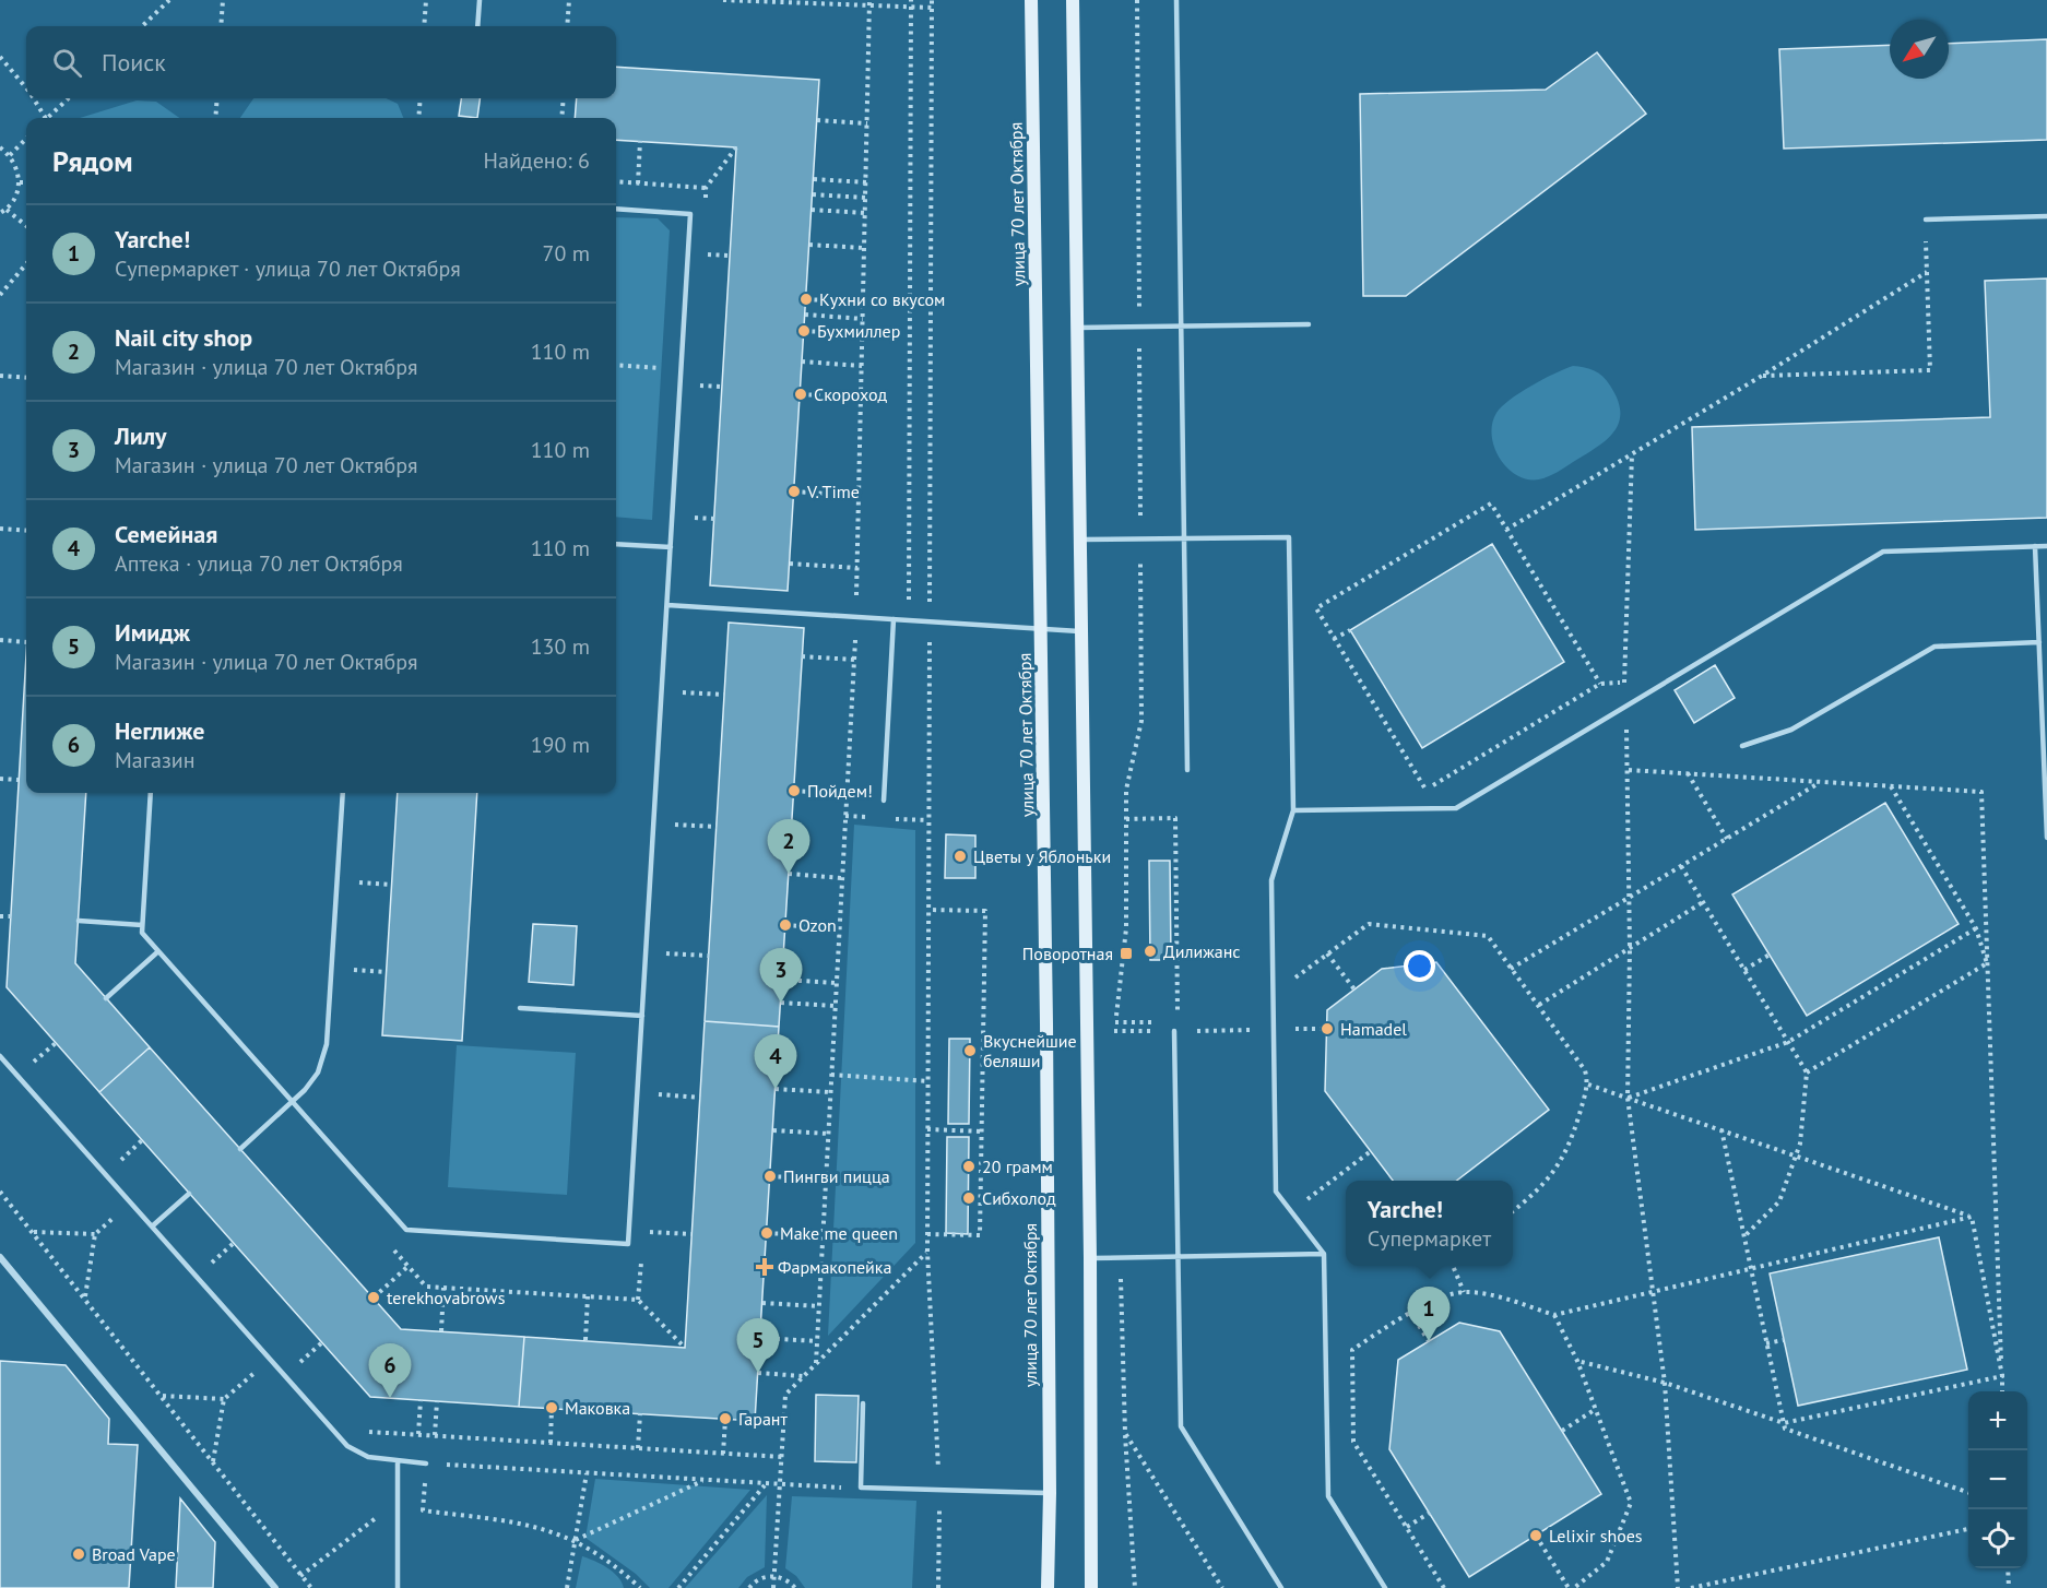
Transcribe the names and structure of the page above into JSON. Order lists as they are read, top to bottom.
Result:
{
  "streets": {
    "main road": ["улица 70 лет Октября"]
  },
  "places": {
    "other": [
      "Кухни со вкусом",
      "Бухмиллер",
      "Скороход",
      "V. Time",
      "Пойдем!",
      "Цветы у Яблоньки",
      "Ozon",
      "Дилижанс",
      "Hamadel",
      "Вкуснейшие беляши",
      "20 грамм",
      "Пингви пицца",
      "Сибхолод",
      "Make me queen",
      "terekhovabrows",
      "Маковка",
      "Гарант",
      "Lelixir shoes",
      "Broad Vape"
    ],
    "transit": ["Поворотная"],
    "health": ["Фармакопейка"]
  },
  "north": "bottom left",
  "page": {
    "search": "Поиск",
    "heading": ["Рядом", "Найдено: 6"],
    "list": [
      {
        "mark": "1",
        "name": "Yarche!",
        "note": "Супермаркет · улица 70 лет Октября",
        "value": "70 m"
      },
      {
        "mark": "2",
        "name": "Nail city shop",
        "note": "Магазин · улица 70 лет Октября",
        "value": "110 m"
      },
      {
        "mark": "3",
        "name": "Лилу",
        "note": "Магазин · улица 70 лет Октября",
        "value": "110 m"
      },
      {
        "mark": "4",
        "name": "Семейная",
        "note": "Аптека · улица 70 лет Октября",
        "value": "110 m"
      },
      {
        "mark": "5",
        "name": "Имидж",
        "note": "Магазин · улица 70 лет Октября",
        "value": "130 m"
      },
      {
        "mark": "6",
        "name": "Неглиже",
        "note": "Магазин",
        "value": "190 m"
      }
    ],
    "pins": [
      "2",
      "3",
      "4",
      "1",
      "5",
      "6"
    ],
    "popup": ["Yarche!", "Супермаркет"],
    "map_buttons": ["+", "−"]
  }
}
